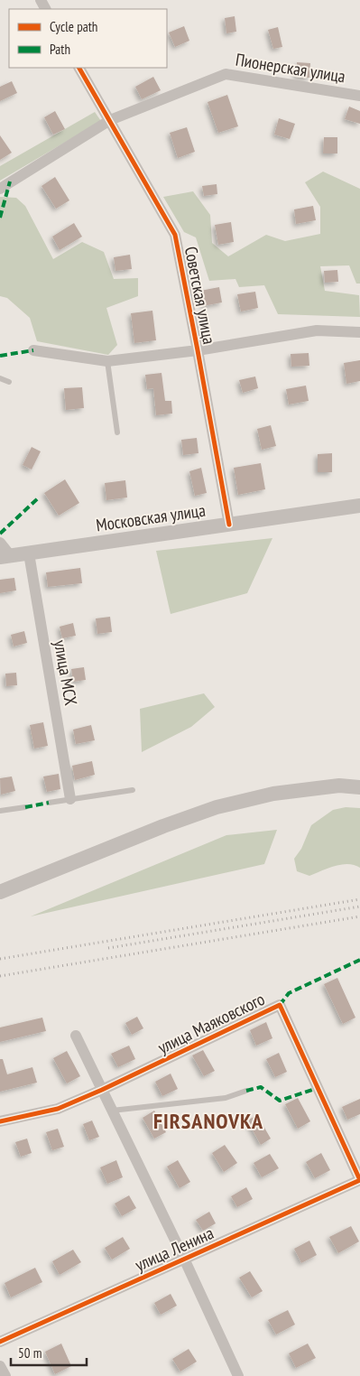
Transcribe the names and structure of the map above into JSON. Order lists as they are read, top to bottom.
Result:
{
  "streets": {
    "street": [
      "Пионерская улица",
      "Советская улица",
      "Московская улица",
      "улица МСХ",
      "улица Маяковского",
      "улица Ленина"
    ]
  },
  "crossings": [
    ["Пионерская улица", "Советская улица"],
    ["Советская улица", "Московская улица"],
    ["Московская улица", "улица МСХ"],
    ["улица Маяковского", "улица Ленина"]
  ],
  "districts": ["FIRSANOVKA"],
  "legend": ["Cycle path", "Path"],
  "scale_bar": "50 m"
}
